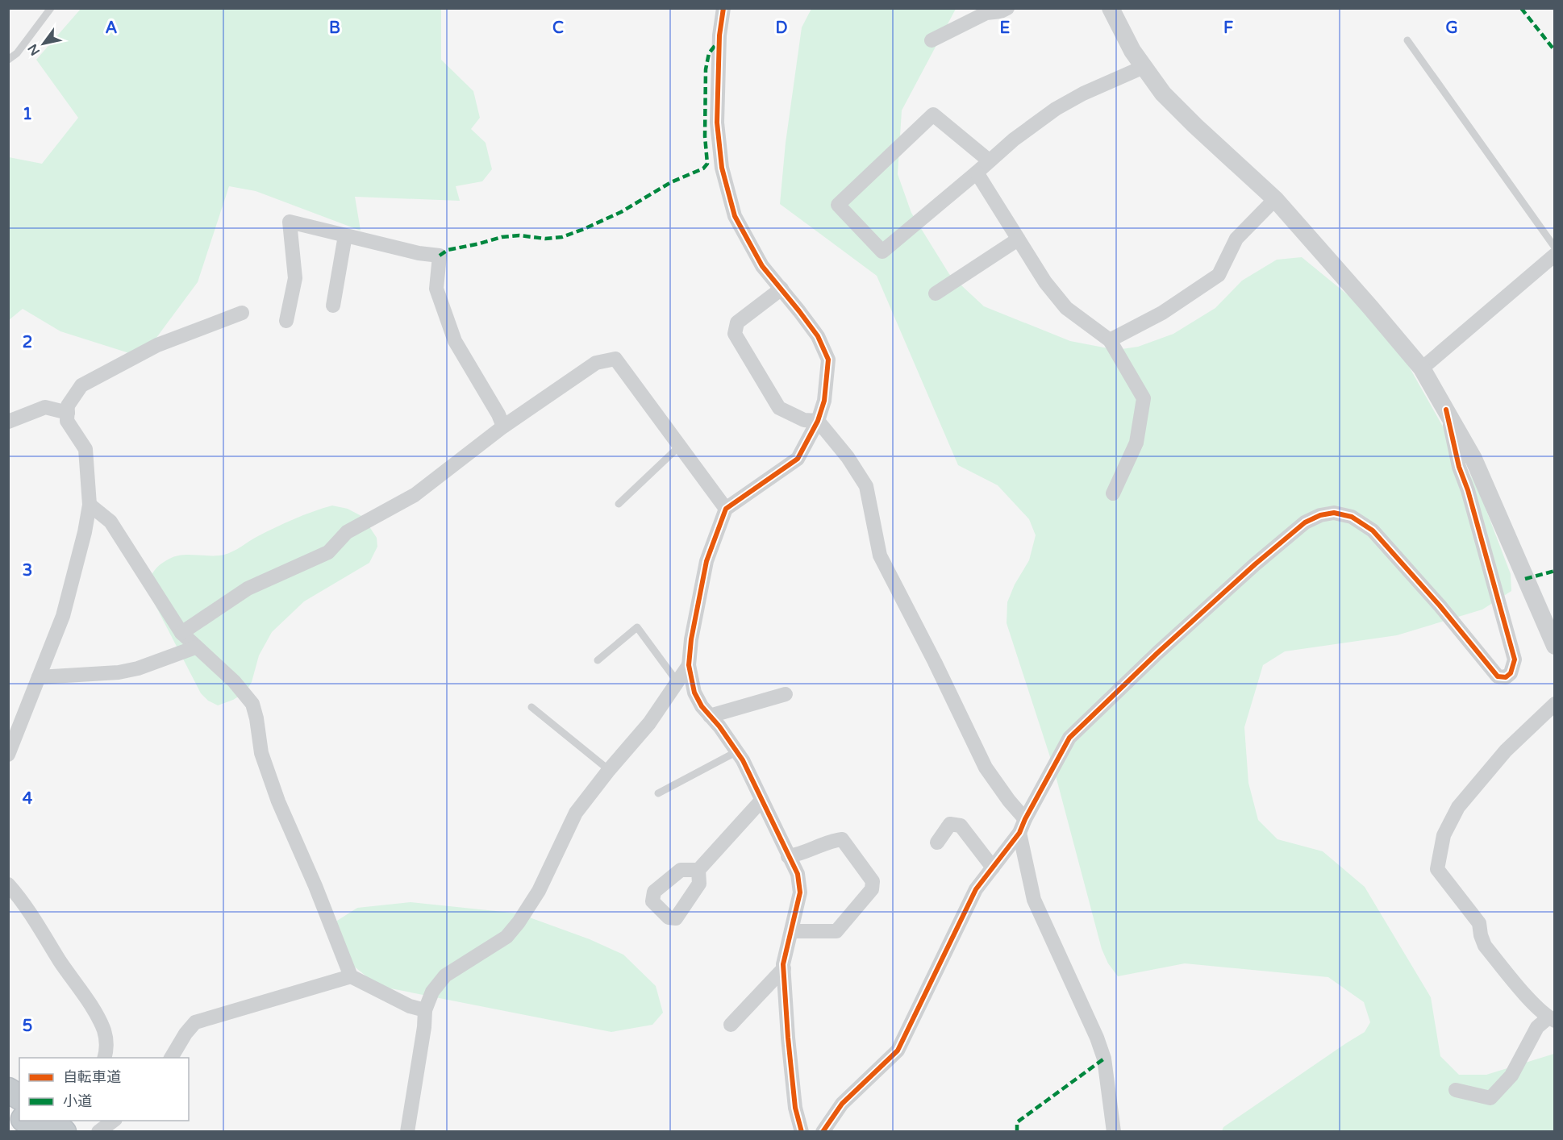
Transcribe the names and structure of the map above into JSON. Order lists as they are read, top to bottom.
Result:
{
  "legend": ["自転車道", "小道"],
  "north": "bottom left",
  "grid": {
    "columns": [
      "A",
      "B",
      "C",
      "D",
      "E",
      "F",
      "G"
    ],
    "rows": [
      "1",
      "2",
      "3",
      "4",
      "5"
    ]
  }
}
